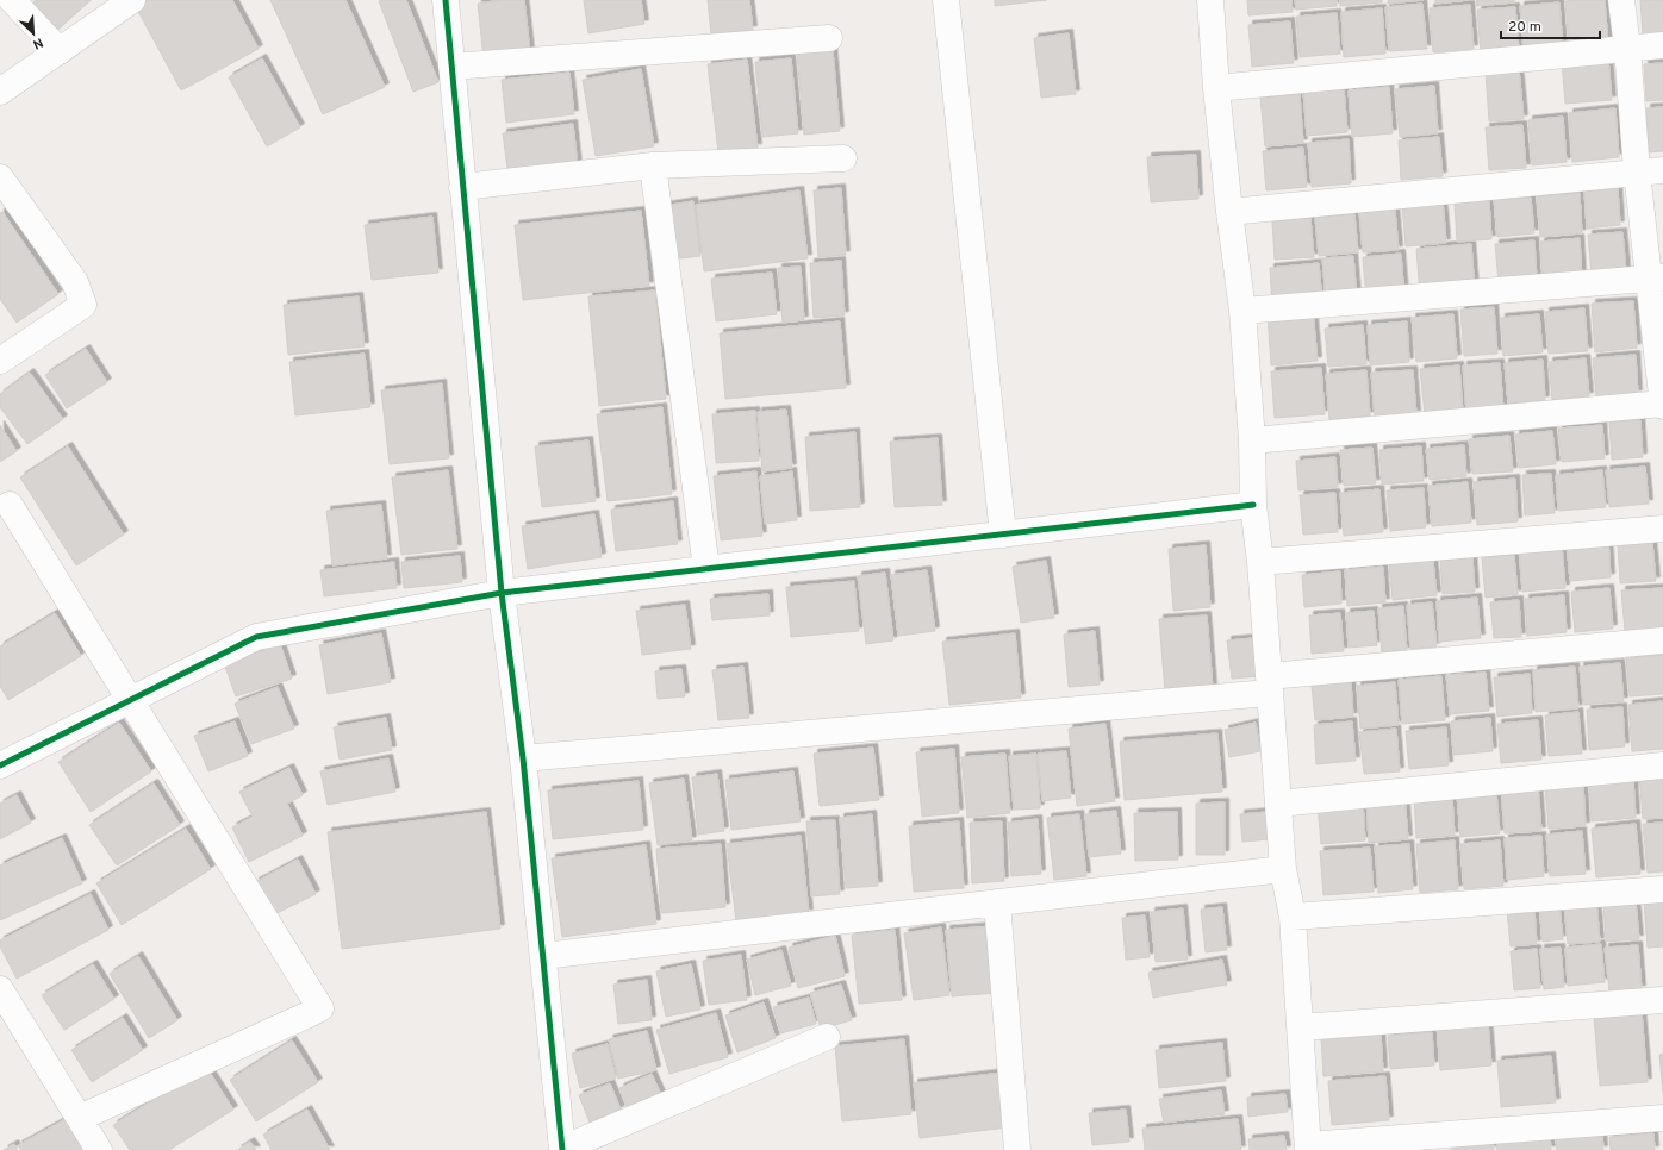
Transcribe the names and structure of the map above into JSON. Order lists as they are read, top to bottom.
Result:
{
  "scale_bar": "20 m",
  "north": "bottom right"
}
